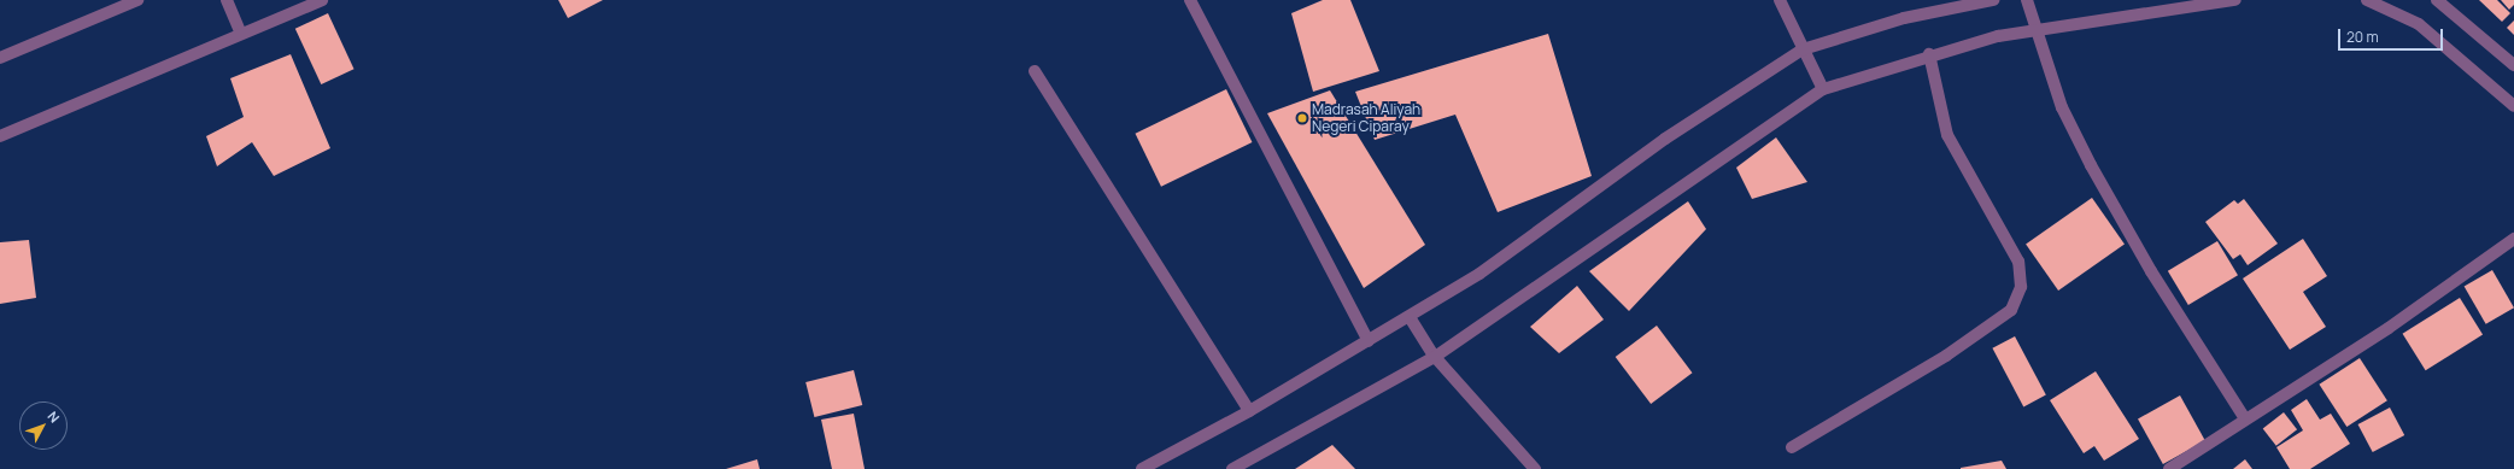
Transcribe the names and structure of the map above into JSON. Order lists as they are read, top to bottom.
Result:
{
  "places": ["Madrasah Aliyah Negeri Ciparay"],
  "scale_bar": "20 m",
  "north": "top right"
}
